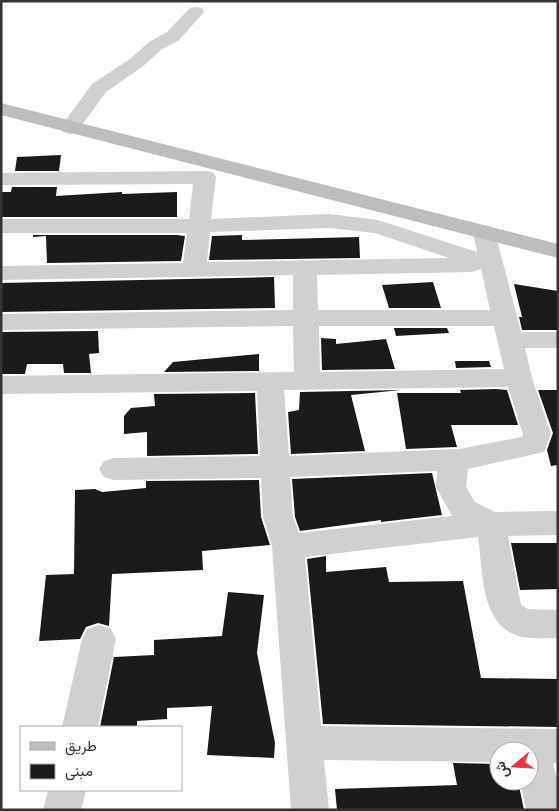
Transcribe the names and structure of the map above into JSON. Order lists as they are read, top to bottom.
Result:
{
  "legend": ["طريق", "مبنى"],
  "north": "left"
}
